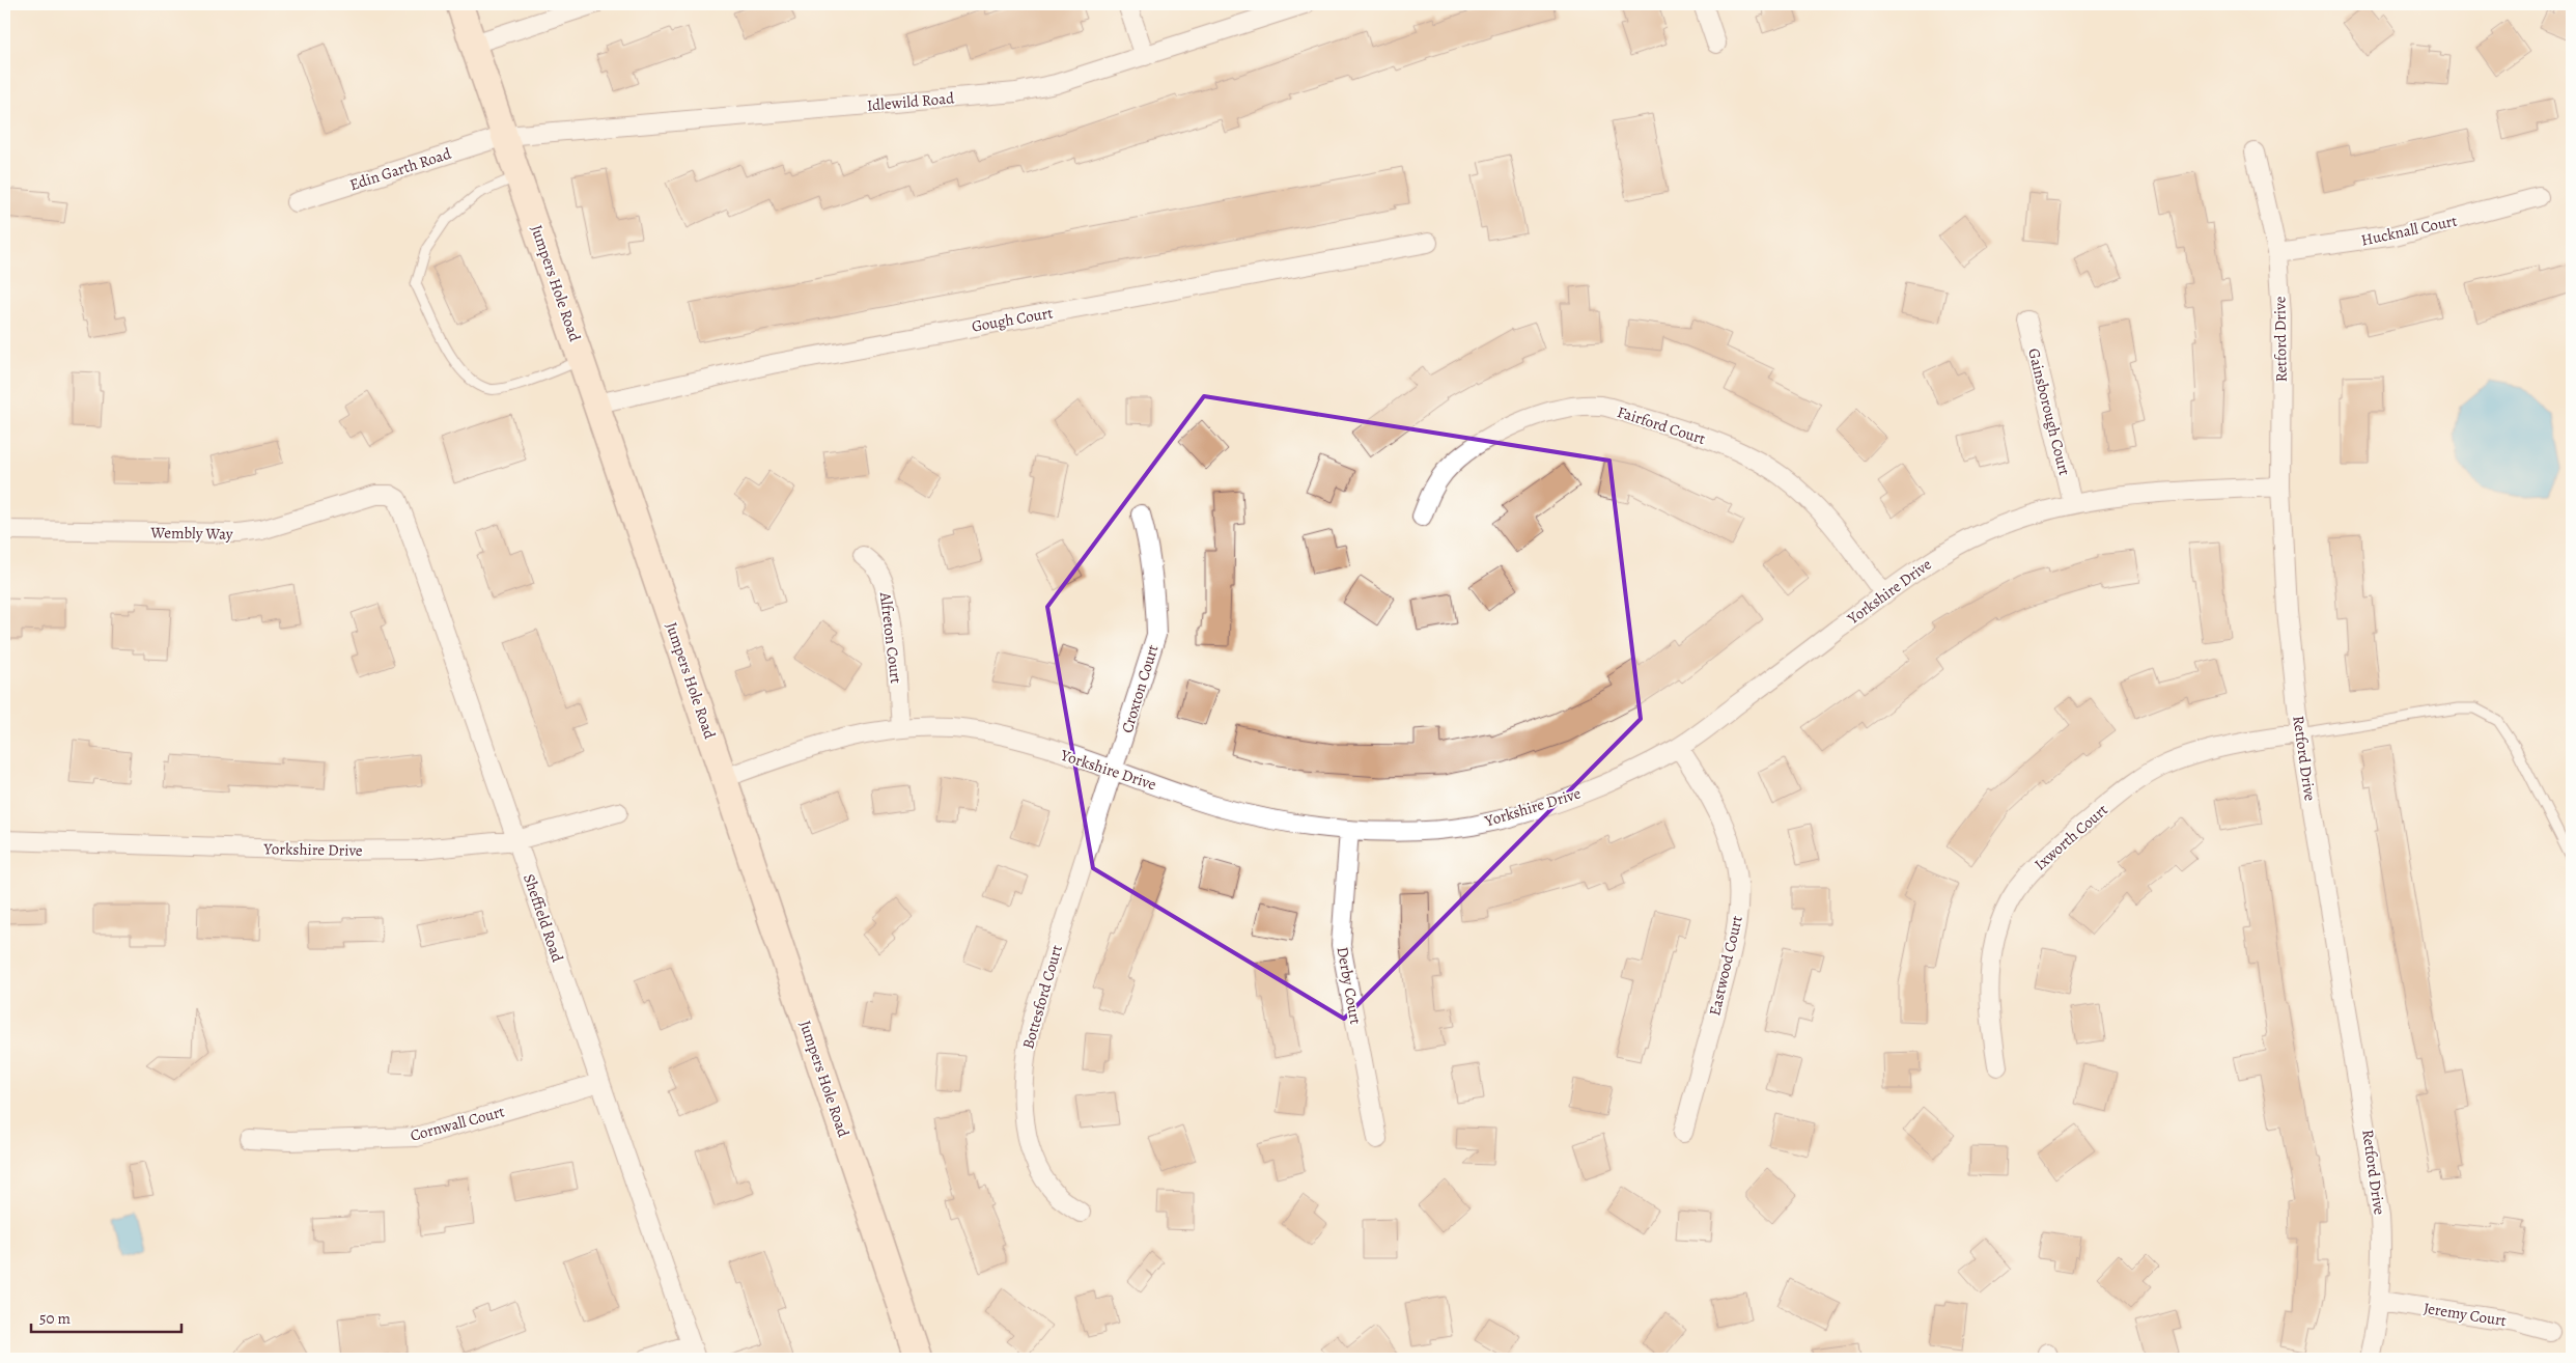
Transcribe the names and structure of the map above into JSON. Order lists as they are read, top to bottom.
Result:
{
  "streets": {
    "main road": ["Jumpers Hole Road"],
    "street": [
      "Idlewild Road",
      "Edin Garth Road",
      "Hucknall Court",
      "Gough Court",
      "Retford Drive",
      "Gainsborough Court",
      "Fairford Court",
      "Wembly Way",
      "Yorkshire Drive",
      "Alfreton Court",
      "Croxton Court",
      "Ixworth Court",
      "Sheffield Road",
      "Eastwood Court",
      "Derby Court",
      "Bottesford Court",
      "Cornwall Court",
      "Jeremy Court"
    ]
  },
  "crossings": [
    ["Idlewild Road", "Edin Garth Road"],
    ["Idlewild Road", "Jumpers Hole Road"],
    ["Edin Garth Road", "Jumpers Hole Road"],
    ["Hucknall Court", "Retford Drive"],
    ["Jumpers Hole Road", "Gough Court"],
    ["Jumpers Hole Road", "Yorkshire Drive"],
    ["Retford Drive", "Yorkshire Drive"],
    ["Retford Drive", "Ixworth Court"],
    ["Retford Drive", "Jeremy Court"],
    ["Gainsborough Court", "Yorkshire Drive"],
    ["Fairford Court", "Yorkshire Drive"],
    ["Wembly Way", "Sheffield Road"],
    ["Yorkshire Drive", "Alfreton Court"],
    ["Yorkshire Drive", "Croxton Court"],
    ["Yorkshire Drive", "Sheffield Road"],
    ["Yorkshire Drive", "Eastwood Court"],
    ["Yorkshire Drive", "Derby Court"],
    ["Yorkshire Drive", "Bottesford Court"],
    ["Croxton Court", "Bottesford Court"],
    ["Sheffield Road", "Cornwall Court"]
  ],
  "scale_bar": "50 m"
}
